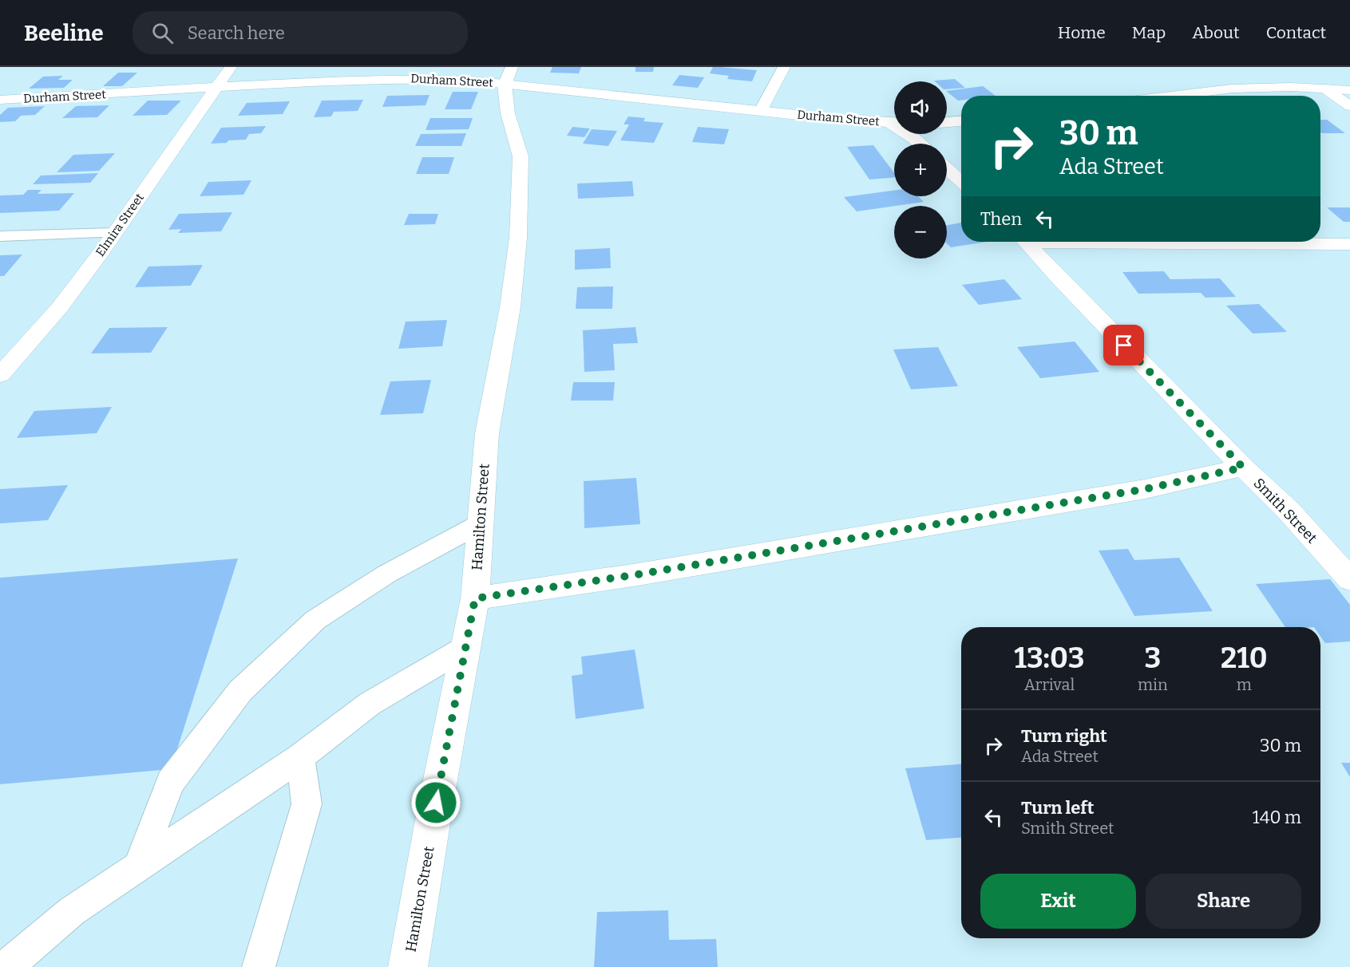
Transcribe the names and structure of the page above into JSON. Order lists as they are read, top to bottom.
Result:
{
  "streets": {
    "street": [
      "Durham Street",
      "Elmira Street",
      "Smith Street",
      "Hamilton Street"
    ]
  },
  "crossings": [
    ["Durham Street", "Elmira Street"],
    ["Durham Street", "Hamilton Street"]
  ],
  "page": {
    "header": "Beeline",
    "search": "Search here",
    "nav": [
      "Home",
      "Map",
      "About",
      "Contact"
    ],
    "map_buttons": ["+", "−"],
    "turn": ["30 m", "Ada Street"],
    "then": "Then",
    "eta": [
      "13:03",
      "Arrival",
      "3",
      "min",
      "210",
      "m"
    ],
    "list": [
      {
        "name": "Turn right",
        "note": "Ada Street",
        "value": "30 m"
      },
      {
        "name": "Turn left",
        "note": "Smith Street",
        "value": "140 m"
      }
    ],
    "buttons": ["Exit", "Share"]
  }
}
